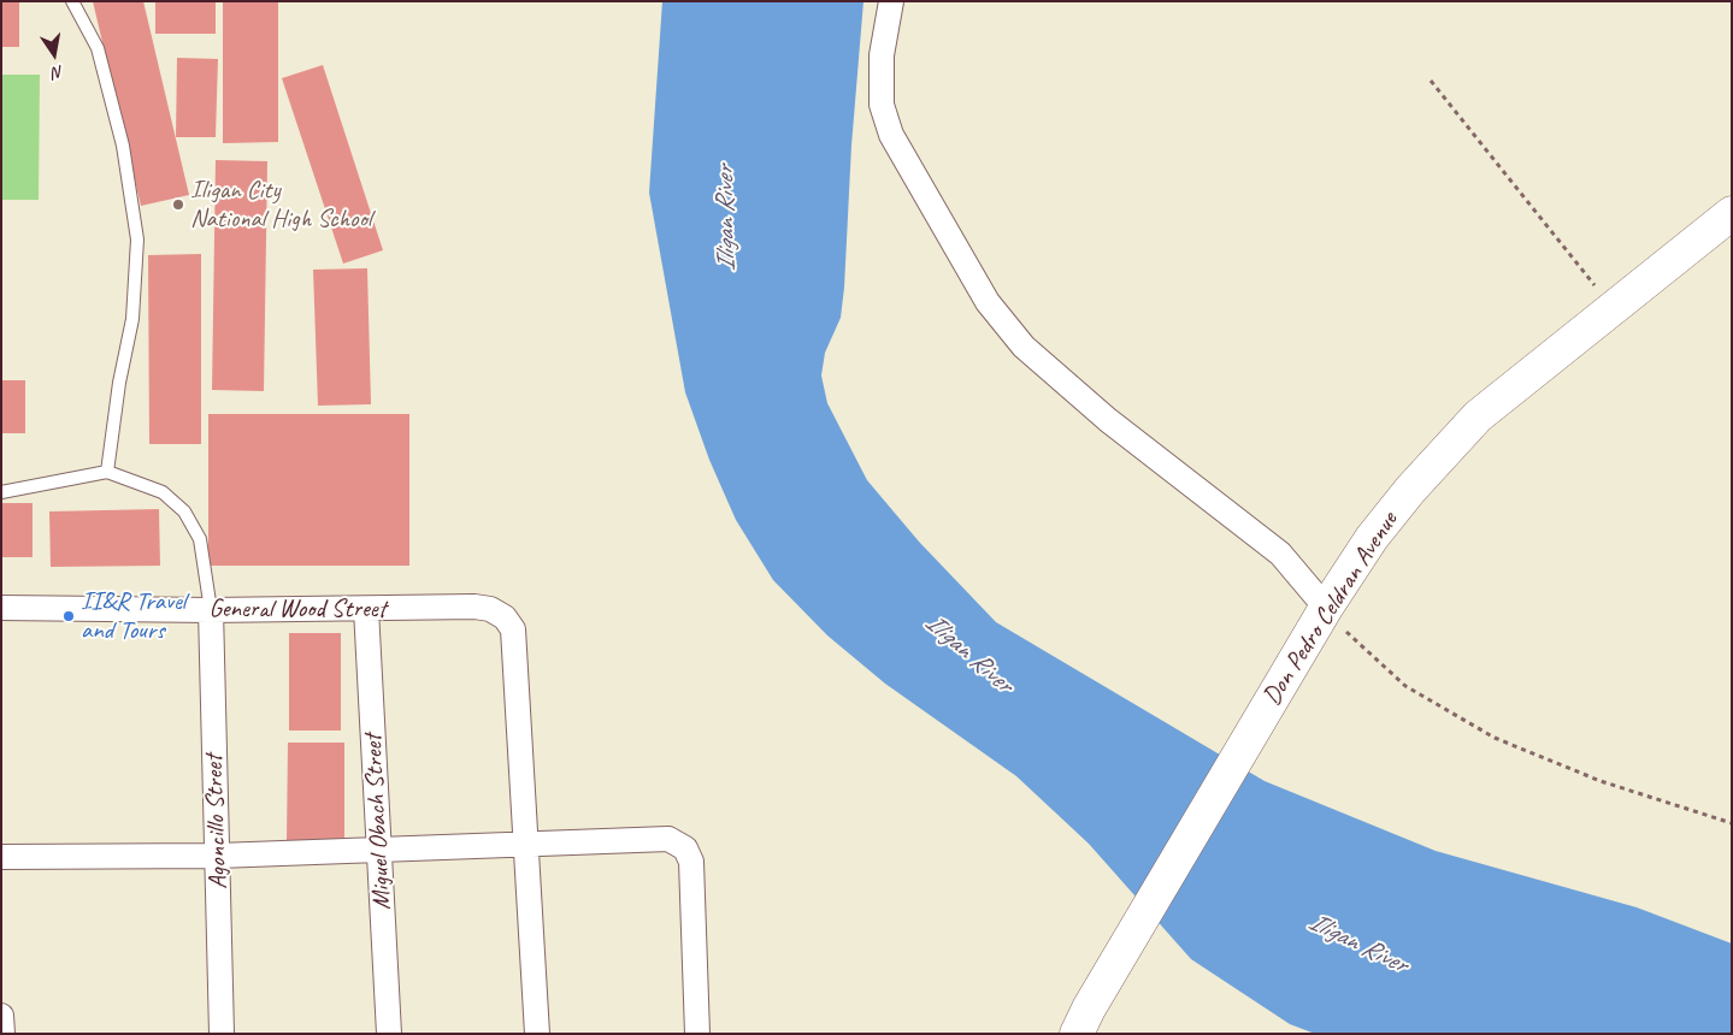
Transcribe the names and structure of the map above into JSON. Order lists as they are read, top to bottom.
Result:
{
  "streets": {
    "main road": ["Don Pedro Celdran Avenue"],
    "street": ["General Wood Street", "Agoncillo Street", "Miguel Obach Street"]
  },
  "crossings": [
    ["General Wood Street", "Agoncillo Street"],
    ["General Wood Street", "Miguel Obach Street"]
  ],
  "water": ["Iligan River"],
  "places": ["Iligan City National High School", "II&R Travel and Tours"],
  "north": "bottom"
}
